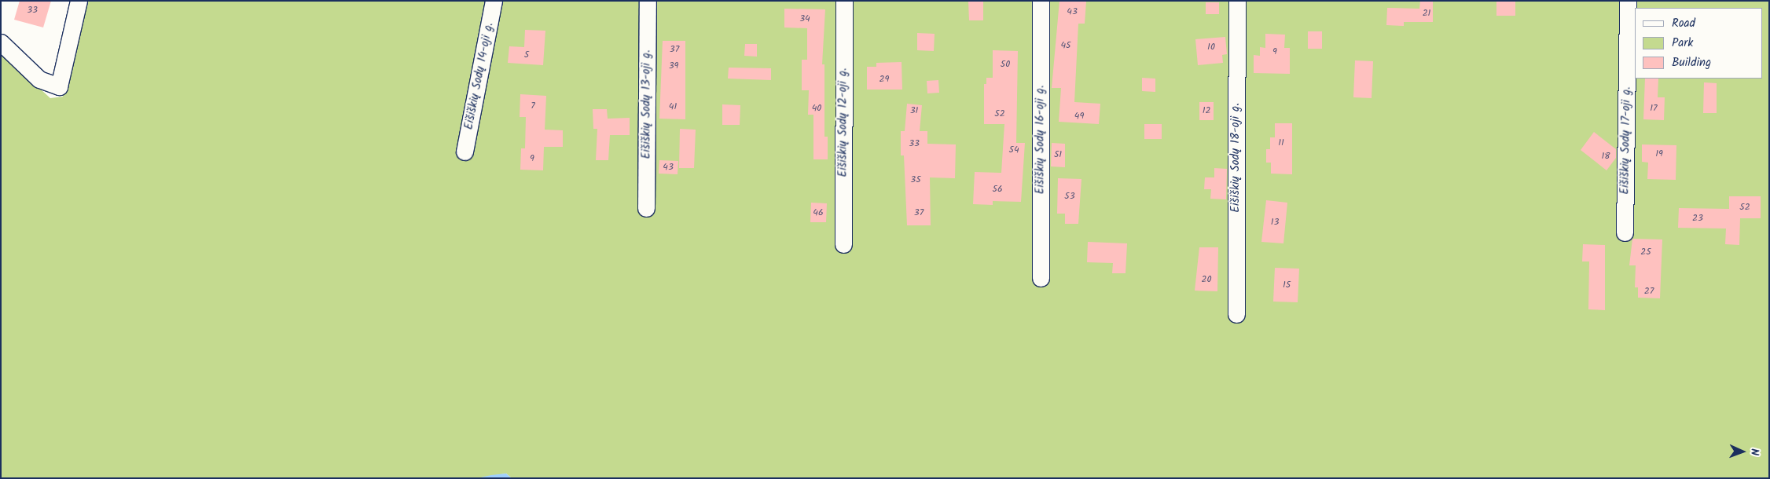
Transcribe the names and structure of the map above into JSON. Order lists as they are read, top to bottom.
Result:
{
  "streets": {
    "street": [
      "Eišiškių Sodų 14-oji g.",
      "Eišiškių Sodų 13-oji g.",
      "Eišiškių Sodų 12-oji g.",
      "Eišiškių Sodų 16-oji g.",
      "Eišiškių Sodų 17-oji g.",
      "Eišiškių Sodų 18-oji g."
    ]
  },
  "house_numbers": [
    "33",
    "43",
    "21",
    "34",
    "45",
    "10",
    "37",
    "9",
    "5",
    "50",
    "39",
    "29",
    "7",
    "41",
    "40",
    "17",
    "31",
    "12",
    "52",
    "49",
    "11",
    "33",
    "54",
    "19",
    "51",
    "18",
    "9",
    "43",
    "35",
    "56",
    "53",
    "52",
    "46",
    "37",
    "23",
    "13",
    "25",
    "20",
    "15",
    "27"
  ],
  "legend": ["Road", "Park", "Building"],
  "north": "right"
}
